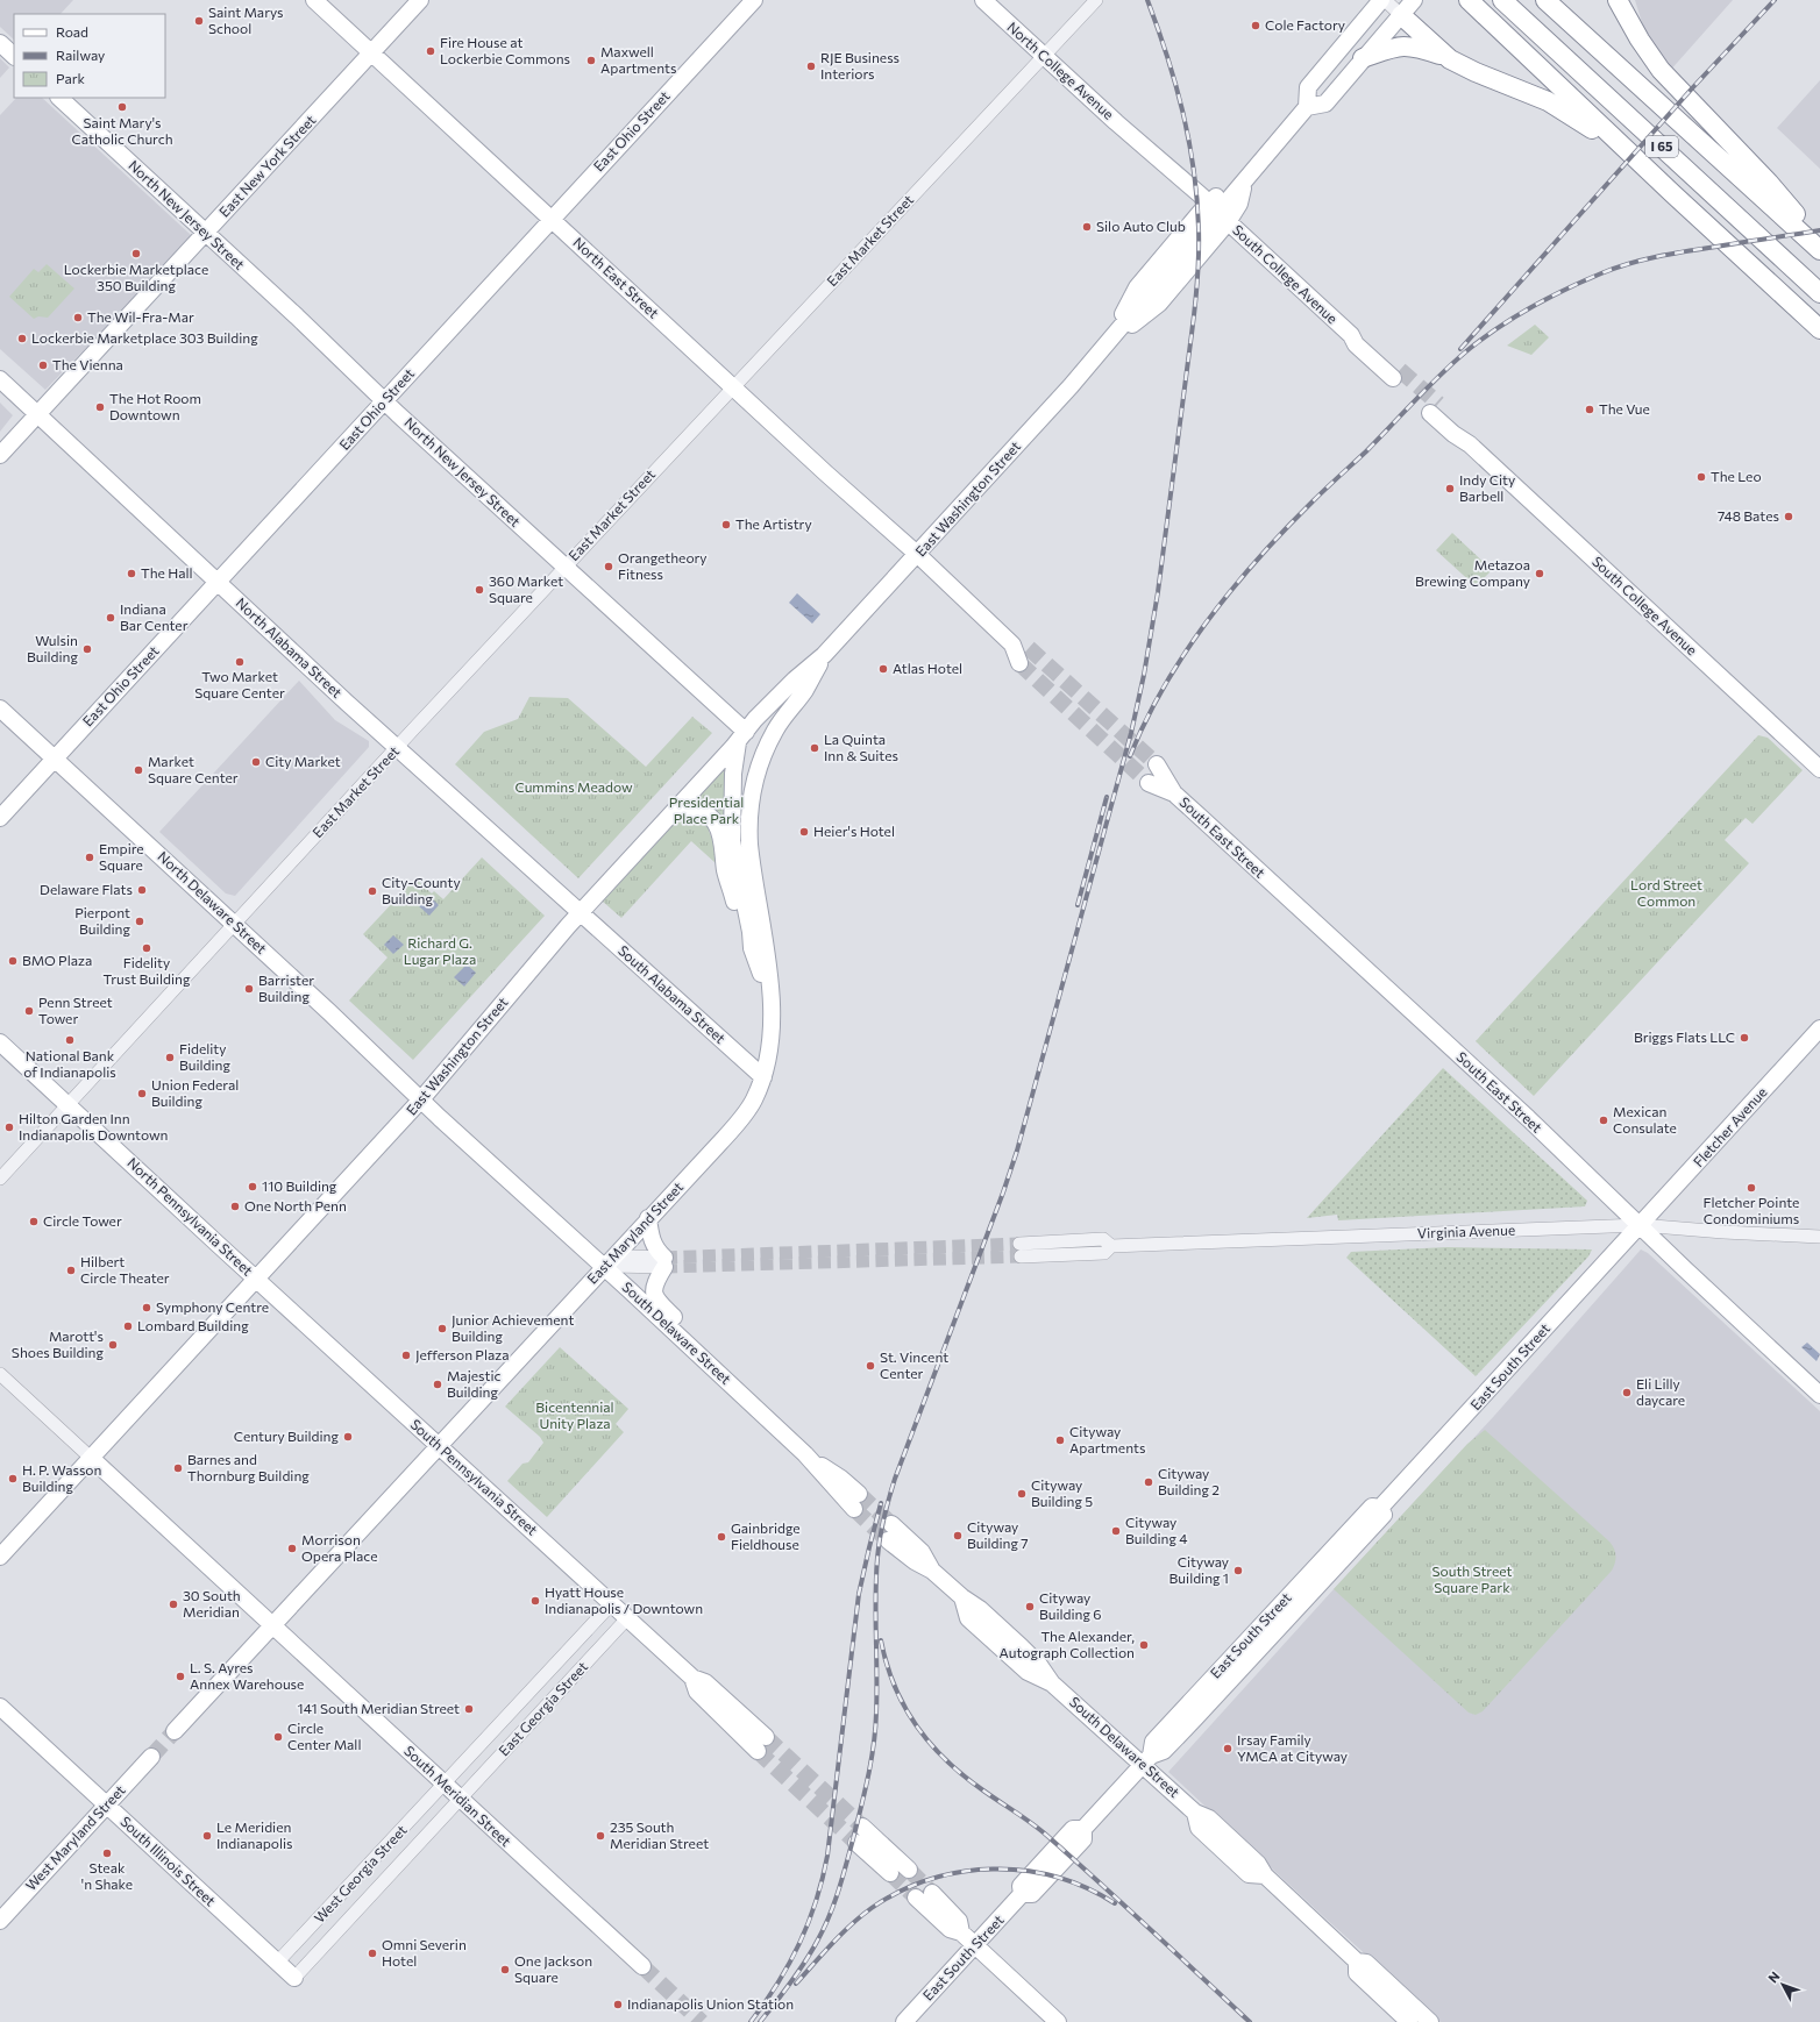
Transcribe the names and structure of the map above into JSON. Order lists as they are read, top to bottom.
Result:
{
  "streets": {
    "highway": ["I 65"],
    "main road": [
      "North College Avenue",
      "East Ohio Street",
      "East New York Street",
      "North New Jersey Street",
      "South College Avenue",
      "North East Street",
      "East Washington Street",
      "North Alabama Street",
      "South East Street",
      "North Delaware Street",
      "South Alabama Street",
      "Fletcher Avenue",
      "North Pennsylvania Street",
      "East Maryland Street",
      "South Delaware Street",
      "East South Street",
      "South Pennsylvania Street",
      "South Meridian Street",
      "West Maryland Street",
      "South Illinois Street"
    ],
    "street": [
      "East Market Street",
      "Virginia Avenue",
      "East Georgia Street",
      "West Georgia Street"
    ]
  },
  "crossings": [
    ["North College Avenue", "East Market Street"],
    ["North College Avenue", "South College Avenue"],
    ["North College Avenue", "East Washington Street"],
    ["East Ohio Street", "North New Jersey Street"],
    ["East Ohio Street", "North East Street"],
    ["East Ohio Street", "North Alabama Street"],
    ["East Ohio Street", "North Delaware Street"],
    ["East New York Street", "North New Jersey Street"],
    ["East New York Street", "North East Street"],
    ["East New York Street", "North Alabama Street"],
    ["North New Jersey Street", "East Market Street"],
    ["North New Jersey Street", "East Washington Street"],
    ["East Market Street", "North East Street"],
    ["East Market Street", "North Alabama Street"],
    ["East Market Street", "North Delaware Street"],
    ["East Market Street", "North Pennsylvania Street"],
    ["South College Avenue", "East Washington Street"],
    ["North East Street", "East Washington Street"],
    ["East Washington Street", "North Alabama Street"],
    ["East Washington Street", "North Delaware Street"],
    ["East Washington Street", "South Alabama Street"],
    ["East Washington Street", "North Pennsylvania Street"],
    ["East Washington Street", "East Maryland Street"],
    ["East Washington Street", "South Delaware Street"],
    ["East Washington Street", "South Pennsylvania Street"],
    ["East Washington Street", "South Meridian Street"],
    ["North Alabama Street", "South Alabama Street"],
    ["South East Street", "Fletcher Avenue"],
    ["South East Street", "Virginia Avenue"],
    ["South East Street", "East South Street"],
    ["North Delaware Street", "South Delaware Street"],
    ["South Alabama Street", "East Maryland Street"],
    ["Fletcher Avenue", "Virginia Avenue"],
    ["Fletcher Avenue", "East South Street"],
    ["North Pennsylvania Street", "South Pennsylvania Street"],
    ["Virginia Avenue", "East South Street"],
    ["East Maryland Street", "South Delaware Street"],
    ["East Maryland Street", "South Pennsylvania Street"],
    ["East Maryland Street", "South Meridian Street"],
    ["South Delaware Street", "East South Street"],
    ["South Pennsylvania Street", "East Georgia Street"],
    ["East Georgia Street", "South Meridian Street"],
    ["East Georgia Street", "West Georgia Street"],
    ["South Meridian Street", "West Georgia Street"],
    ["West Maryland Street", "South Illinois Street"],
    ["South Illinois Street", "West Georgia Street"]
  ],
  "parks": [
    "Cummins Meadow",
    "Presidential Place Park",
    "Lord Street Common",
    "Richard G. Lugar Plaza",
    "Bicentennial Unity Plaza",
    "South Street Square Park"
  ],
  "places": [
    "Saint Marys School",
    "Cole Factory",
    "Fire House at Lockerbie Commons",
    "Maxwell Apartments",
    "RJE Business Interiors",
    "Saint Mary's Catholic Church",
    "Silo Auto Club",
    "Lockerbie Marketplace 350 Building",
    "The Wil-Fra-Mar",
    "Lockerbie Marketplace 303 Building",
    "The Vienna",
    "The Hot Room Downtown",
    "The Vue",
    "The Leo",
    "Indy City Barbell",
    "748 Bates",
    "The Artistry",
    "Orangetheory Fitness",
    "The Hall",
    "Metazoa Brewing Company",
    "360 Market Square",
    "Indiana Bar Center",
    "Wulsin Building",
    "Two Market Square Center",
    "Atlas Hotel",
    "La Quinta Inn & Suites",
    "City Market",
    "Market Square Center",
    "Heier's Hotel",
    "Empire Square",
    "Delaware Flats",
    "City-County Building",
    "Pierpont Building",
    "Fidelity Trust Building",
    "BMO Plaza",
    "Barrister Building",
    "Penn Street Tower",
    "Briggs Flats LLC",
    "National Bank of Indianapolis",
    "Fidelity Building",
    "Union Federal Building",
    "Mexican Consulate",
    "Hilton Garden Inn Indianapolis Downtown",
    "110 Building",
    "Fletcher Pointe Condominiums",
    "One North Penn",
    "Circle Tower",
    "Hilbert Circle Theater",
    "Symphony Centre",
    "Lombard Building",
    "Junior Achievement Building",
    "Marott's Shoes Building",
    "Jefferson Plaza",
    "St. Vincent Center",
    "Majestic Building",
    "Eli Lilly daycare",
    "Century Building",
    "Cityway Apartments",
    "Barnes and Thornburg Building",
    "H. P. Wasson Building",
    "Cityway Building 2",
    "Cityway Building 5",
    "Cityway Building 4",
    "Cityway Building 7",
    "Gainbridge Fieldhouse",
    "Morrison Opera Place",
    "Cityway Building 1",
    "Hyatt House Indianapolis / Downtown",
    "30 South Meridian",
    "Cityway Building 6",
    "The Alexander, Autograph Collection",
    "L. S. Ayres Annex Warehouse",
    "141 South Meridian Street",
    "Circle Center Mall",
    "Irsay Family YMCA at Cityway",
    "Le Meridien Indianapolis",
    "235 South Meridian Street",
    "Steak 'n Shake",
    "Omni Severin Hotel",
    "One Jackson Square",
    "Indianapolis Union Station"
  ],
  "legend": ["Road", "Railway", "Park"],
  "north": "top left"
}
